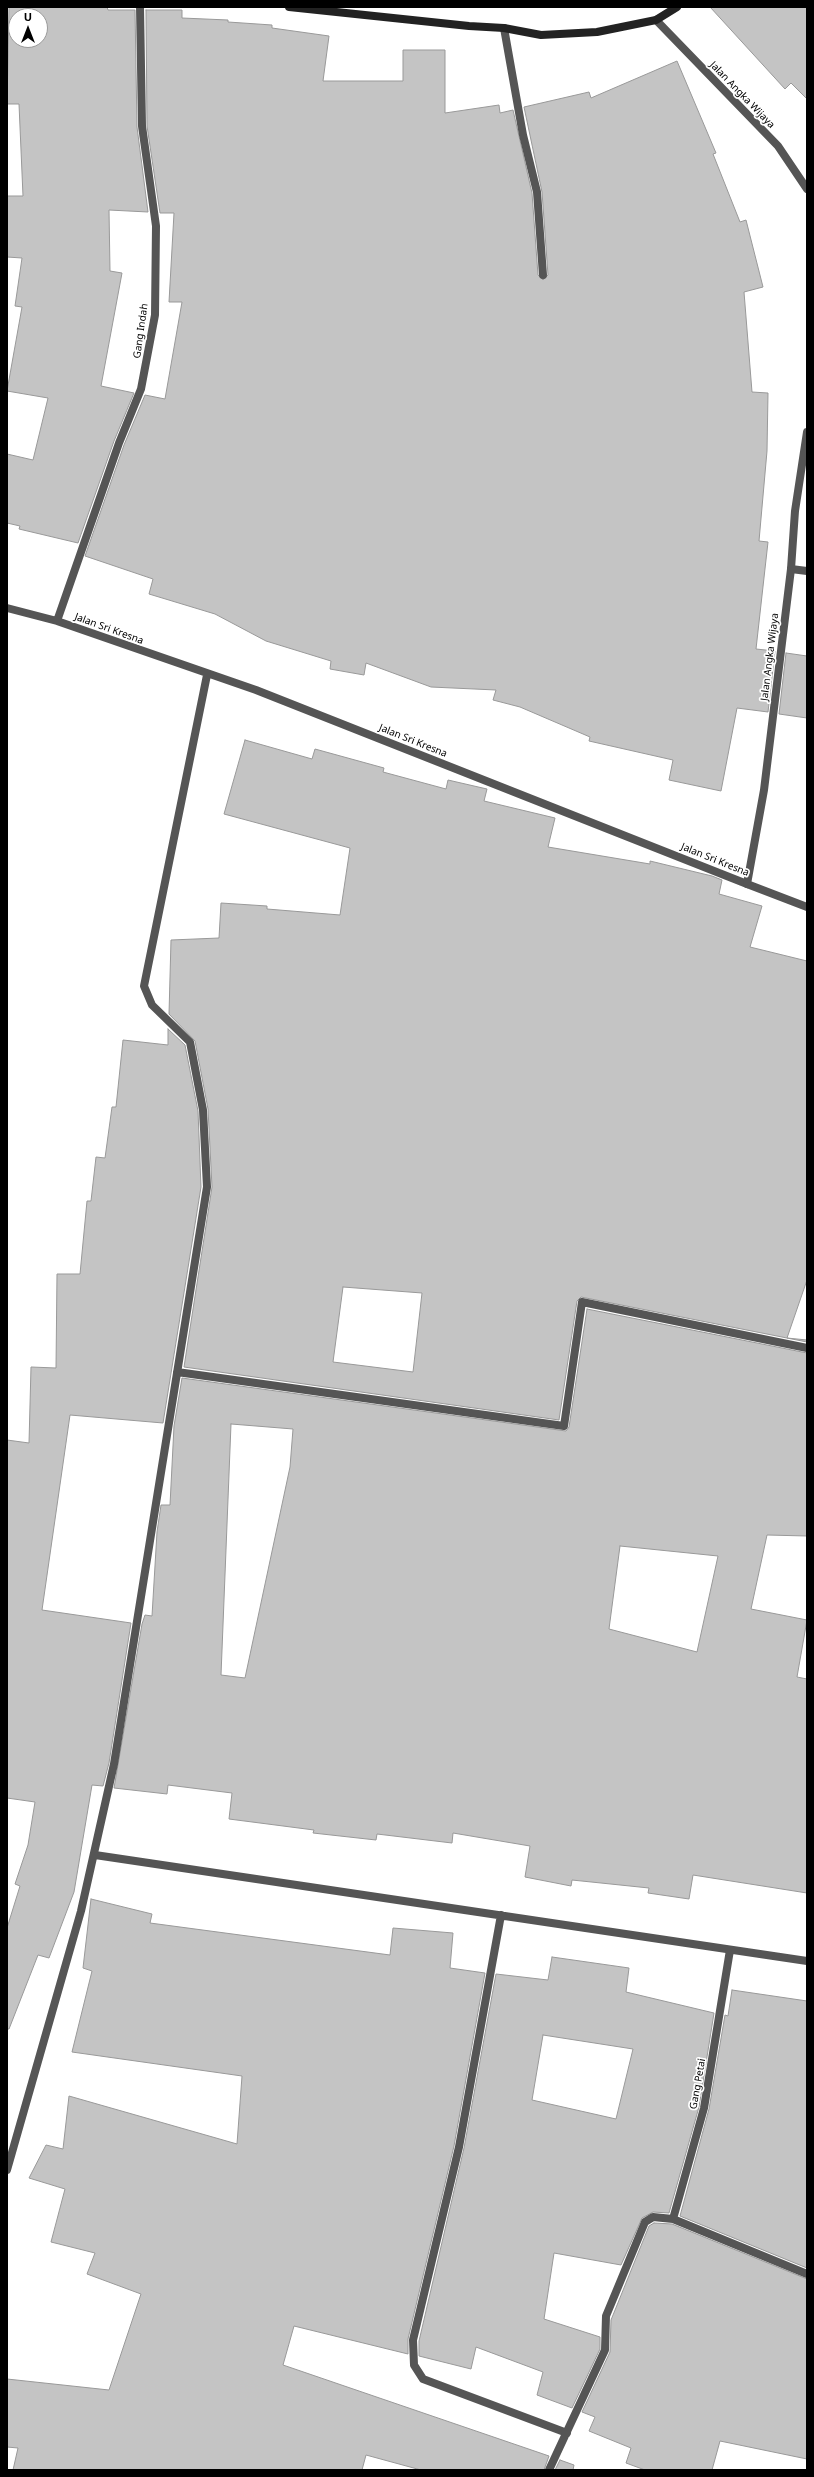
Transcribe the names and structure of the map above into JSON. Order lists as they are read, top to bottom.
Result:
{
  "streets": {
    "street": [
      "Jalan Angka Wijaya",
      "Gang Indah",
      "Jalan Sri Kresna",
      "Gang Petai"
    ]
  },
  "crossings": [
    ["Jalan Angka Wijaya", "Jalan Sri Kresna"],
    ["Gang Indah", "Jalan Sri Kresna"]
  ],
  "north": "top"
}
